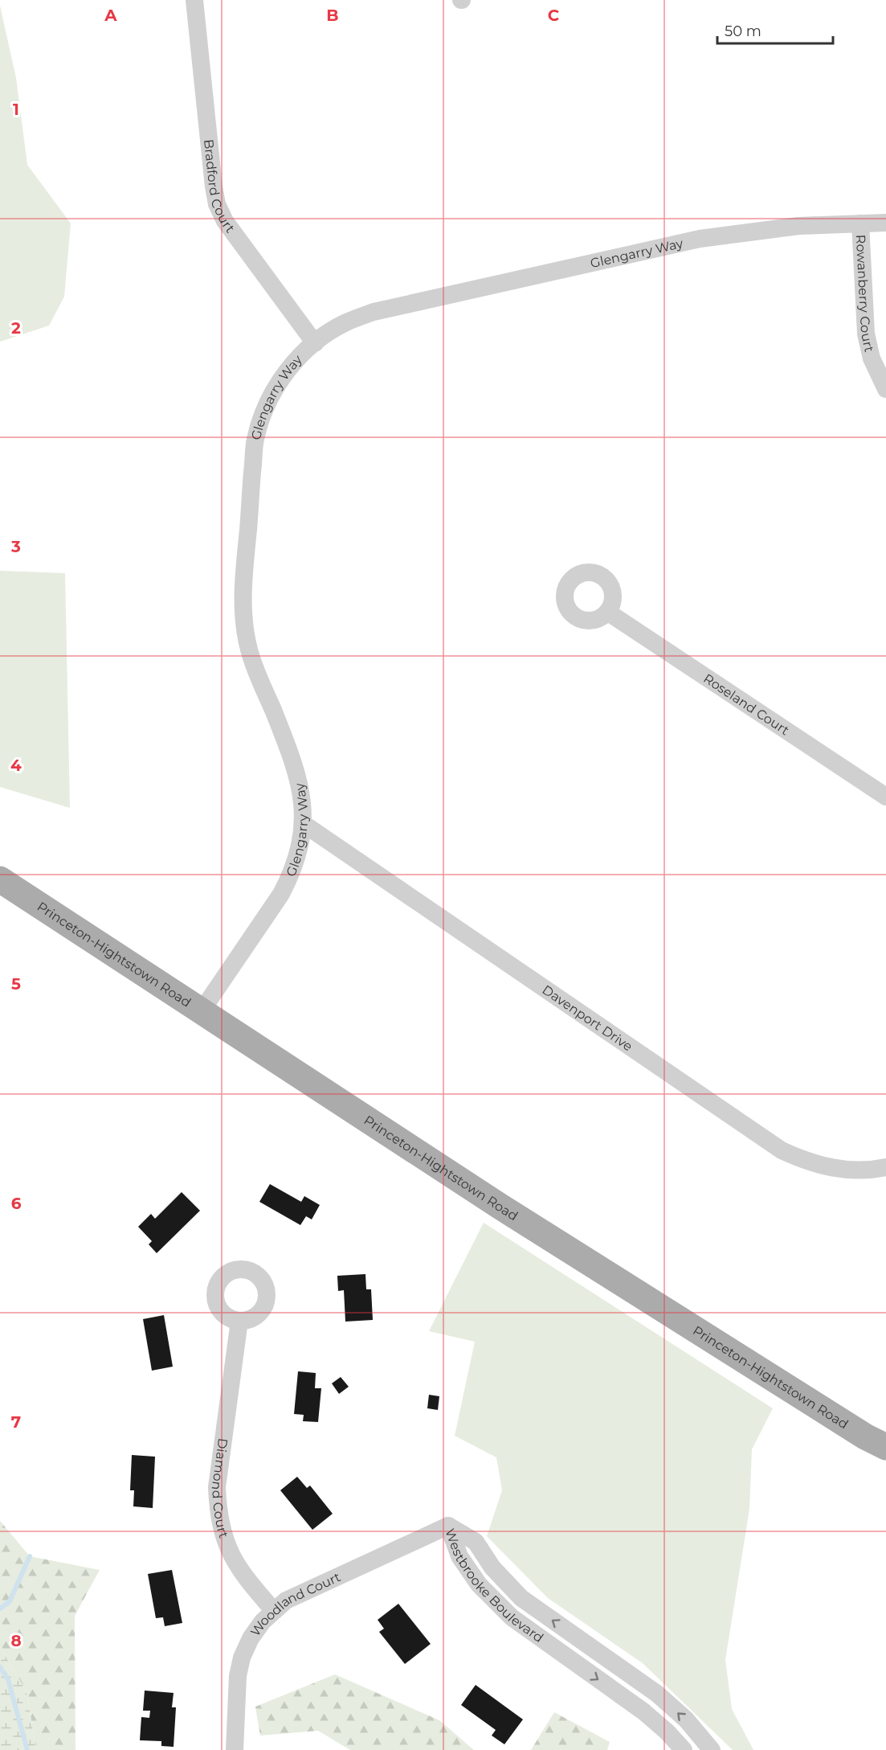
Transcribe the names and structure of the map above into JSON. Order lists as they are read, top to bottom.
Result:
{
  "streets": {
    "main road": ["Princeton-Hightstown Road"],
    "street": [
      "Bradford Court",
      "Glengarry Way",
      "Rowanberry Court",
      "Roseland Court",
      "Davenport Drive",
      "Diamond Court",
      "Westbrooke Boulevard",
      "Woodland Court"
    ]
  },
  "crossings": [
    ["Bradford Court", "Glengarry Way"],
    ["Glengarry Way", "Rowanberry Court"],
    ["Glengarry Way", "Princeton-Hightstown Road"],
    ["Glengarry Way", "Davenport Drive"],
    ["Diamond Court", "Woodland Court"],
    ["Westbrooke Boulevard", "Woodland Court"]
  ],
  "scale_bar": "50 m",
  "grid": {
    "columns": ["A", "B", "C"],
    "rows": [
      "1",
      "2",
      "3",
      "4",
      "5",
      "6",
      "7",
      "8"
    ]
  }
}
